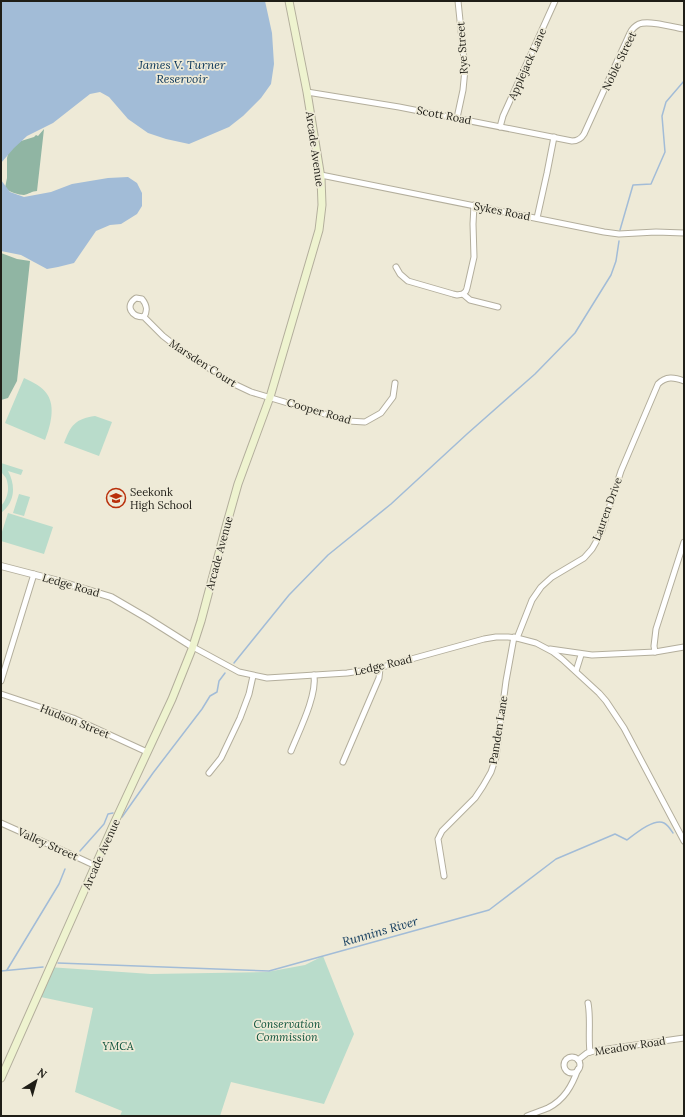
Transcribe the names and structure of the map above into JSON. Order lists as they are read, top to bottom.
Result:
{
  "streets": {
    "main road": ["Arcade Avenue"],
    "street": [
      "Rye Street",
      "Noble Street",
      "Applejack Lane",
      "Scott Road",
      "Sykes Road",
      "Marsden Court",
      "Cooper Road",
      "Lauren Drive",
      "Ledge Road",
      "Hudson Street",
      "Pamden Lane",
      "Valley Street",
      "Meadow Road"
    ]
  },
  "crossings": [
    ["Rye Street", "Scott Road"],
    ["Noble Street", "Scott Road"],
    ["Applejack Lane", "Scott Road"],
    ["Scott Road", "Arcade Avenue"],
    ["Arcade Avenue", "Sykes Road"],
    ["Arcade Avenue", "Marsden Court"],
    ["Arcade Avenue", "Cooper Road"],
    ["Arcade Avenue", "Ledge Road"],
    ["Arcade Avenue", "Hudson Street"],
    ["Arcade Avenue", "Valley Street"],
    ["Marsden Court", "Cooper Road"],
    ["Lauren Drive", "Ledge Road"],
    ["Lauren Drive", "Pamden Lane"],
    ["Ledge Road", "Pamden Lane"]
  ],
  "water": ["James V. Turner Reservoir", "Runnins River"],
  "parks": ["Conservation Commission", "YMCA"],
  "places": {
    "school or university": ["Seekonk High School"]
  },
  "north": "top right"
}
